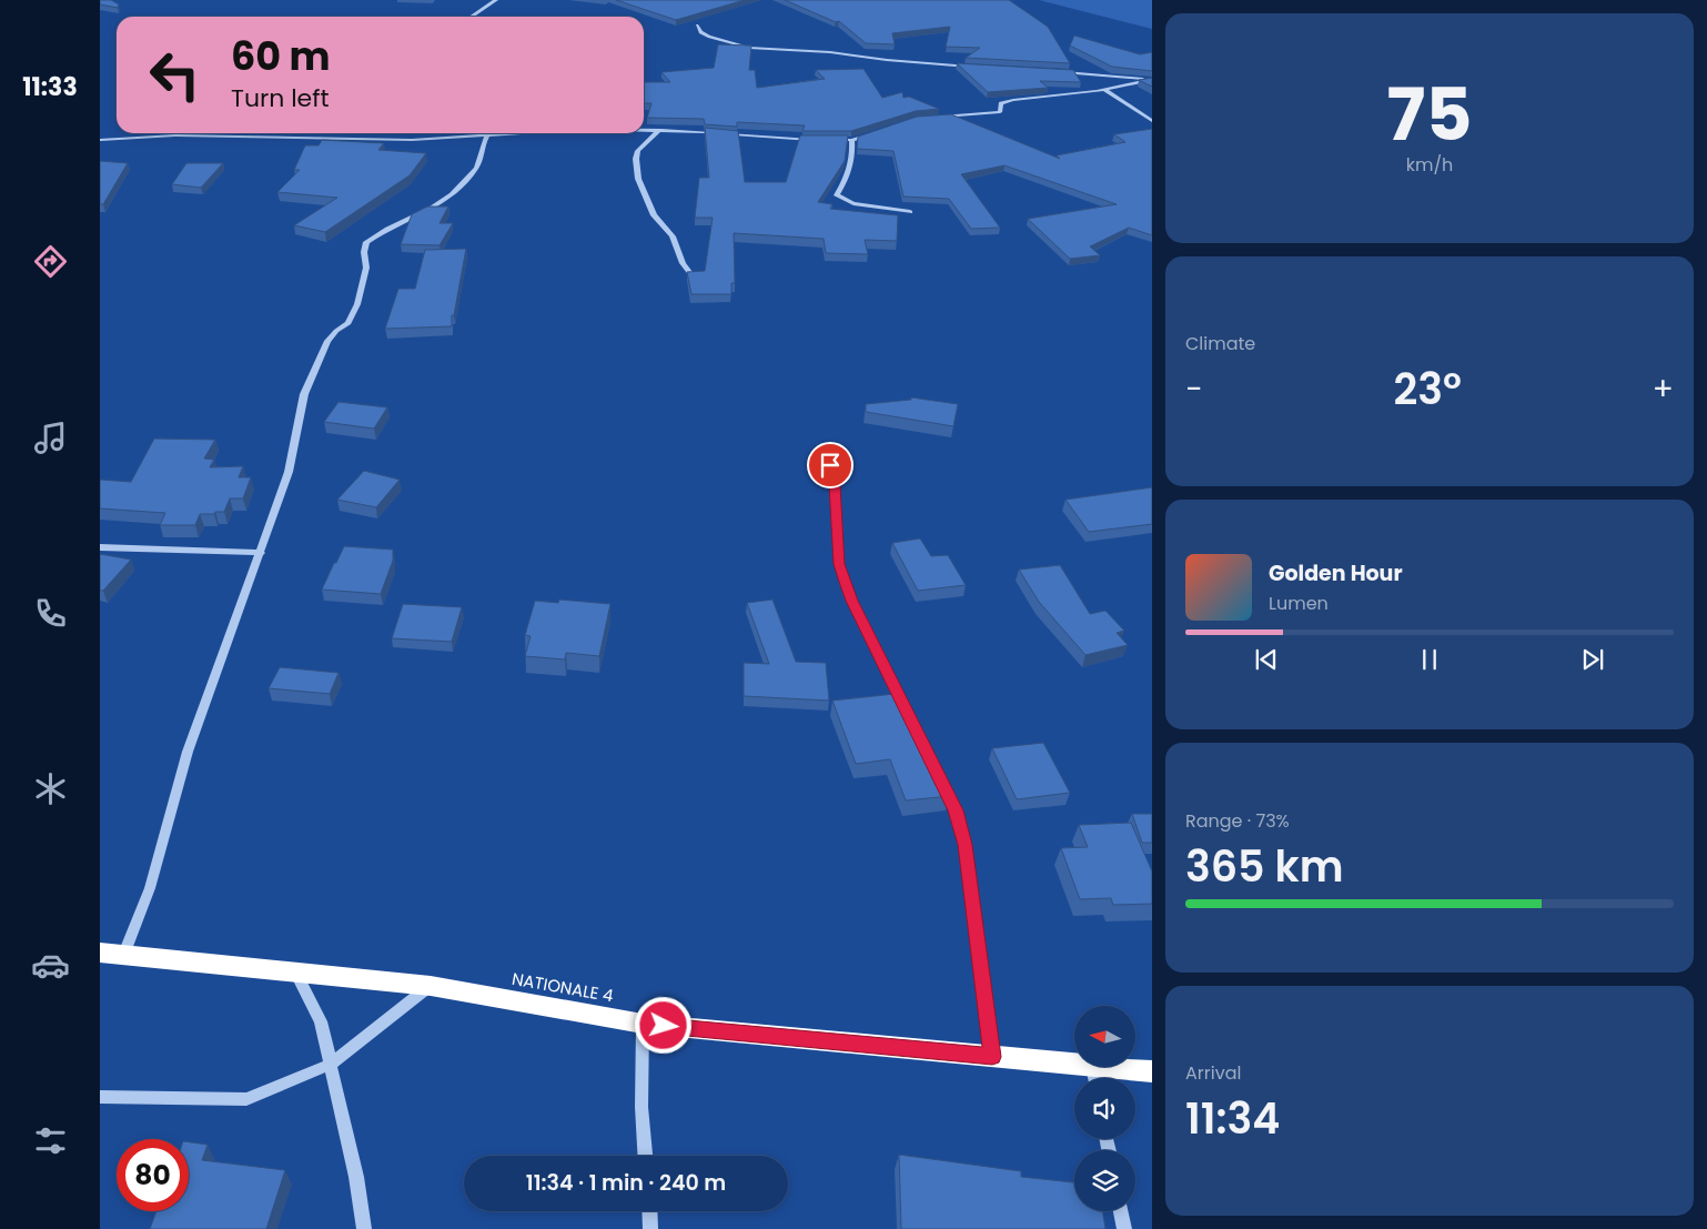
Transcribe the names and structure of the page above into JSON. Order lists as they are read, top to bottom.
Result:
{
  "streets": {
    "highway": ["NATIONALE 4"]
  },
  "north": "left",
  "page": {
    "tabs": "11:33",
    "tile": [
      ["75", "km/h"],
      "Climate",
      ["Range · 73%", "365 km"],
      ["Arrival", "11:34"]
    ],
    "turn": ["60 m", "Turn left"],
    "heat": ["−", "23°", "+"],
    "song": ["Golden Hour", "Lumen"],
    "limit": "80",
    "trip": "11:34 · 1 min · 240 m"
  }
}
